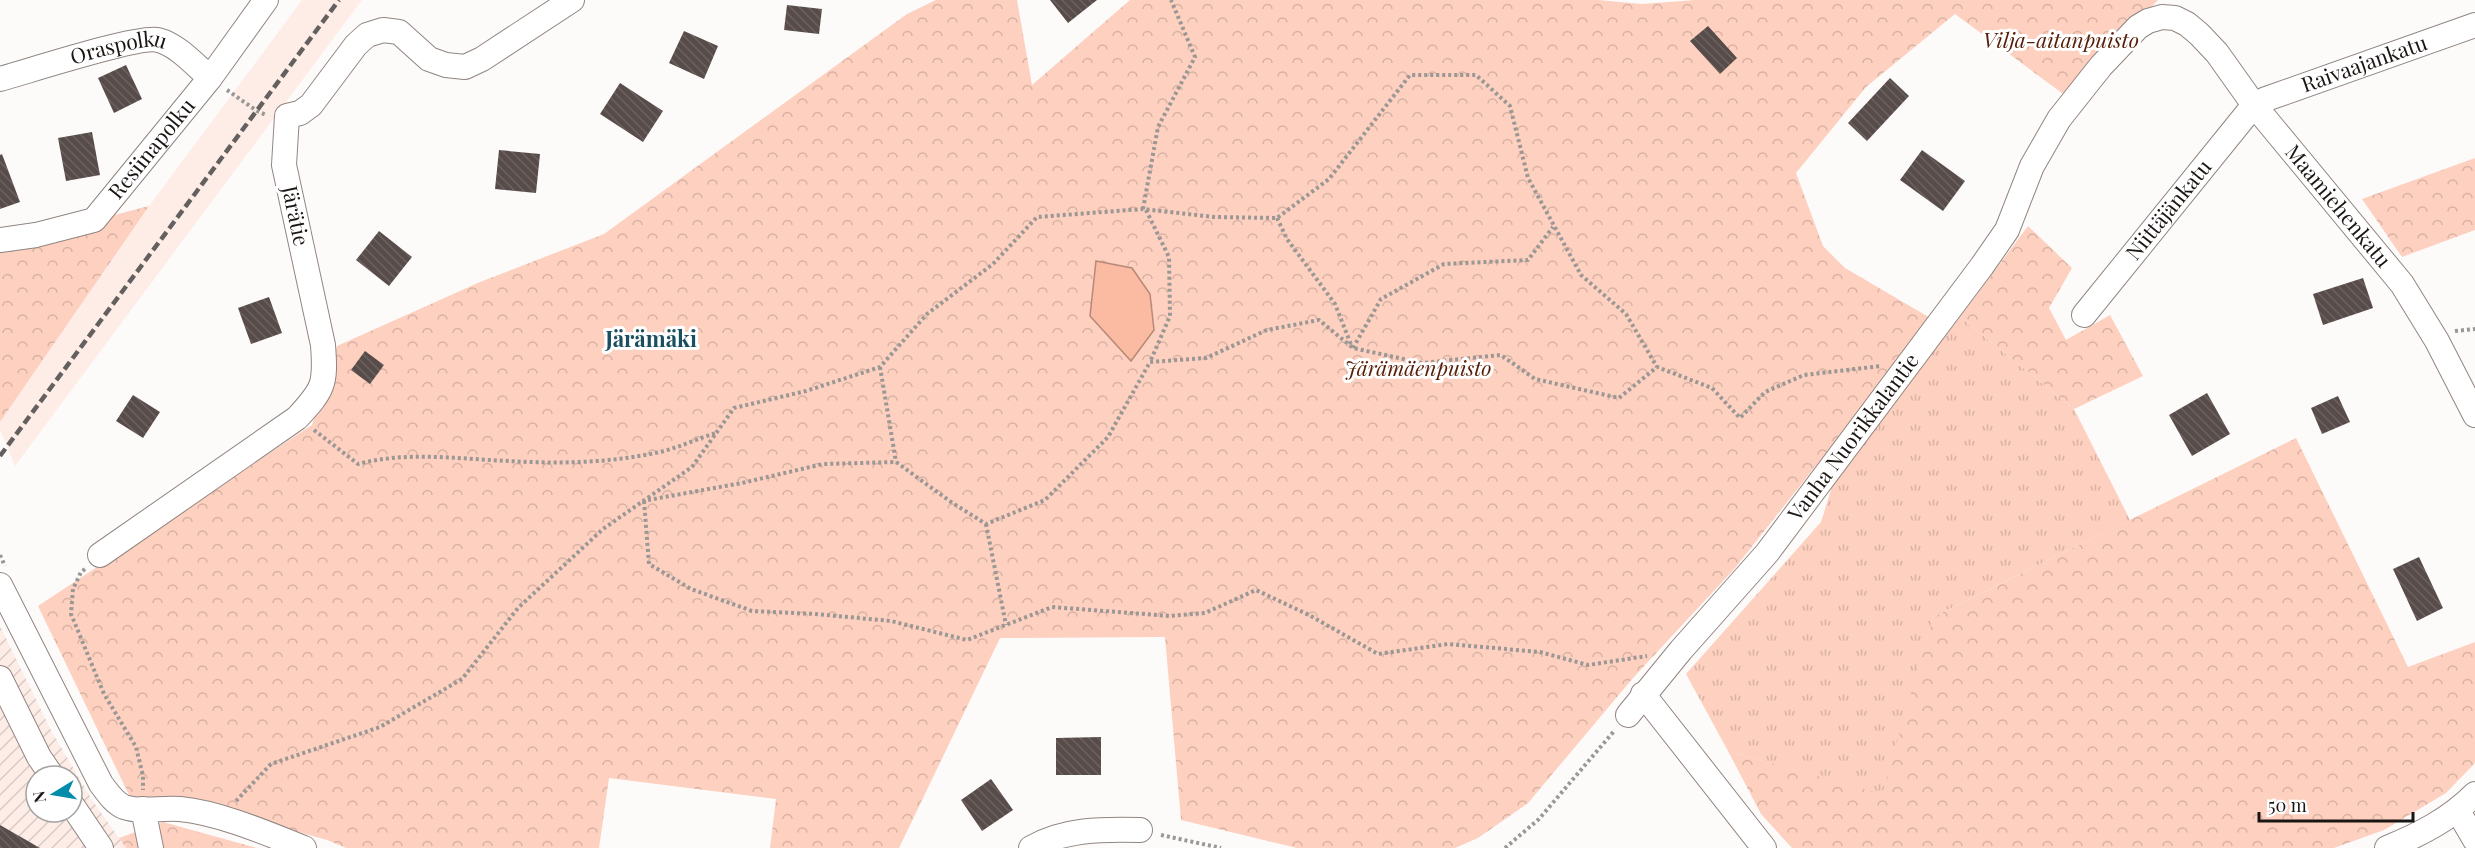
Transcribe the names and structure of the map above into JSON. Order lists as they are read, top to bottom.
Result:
{
  "streets": {
    "street": [
      "Oraspolku",
      "Raivaajankatu",
      "Resiinapolku",
      "Maamiehenkatu",
      "Niittäjänkatu",
      "Järätie",
      "Vanha Nuorikkalantie"
    ]
  },
  "crossings": [
    ["Oraspolku", "Resiinapolku"],
    ["Raivaajankatu", "Maamiehenkatu"],
    ["Raivaajankatu", "Niittäjänkatu"],
    ["Maamiehenkatu", "Niittäjänkatu"],
    ["Maamiehenkatu", "Vanha Nuorikkalantie"]
  ],
  "districts": ["Järämäki"],
  "parks": ["Vilja-aitanpuisto", "Järämäenpuisto"],
  "scale_bar": "50 m",
  "north": "left"
}
